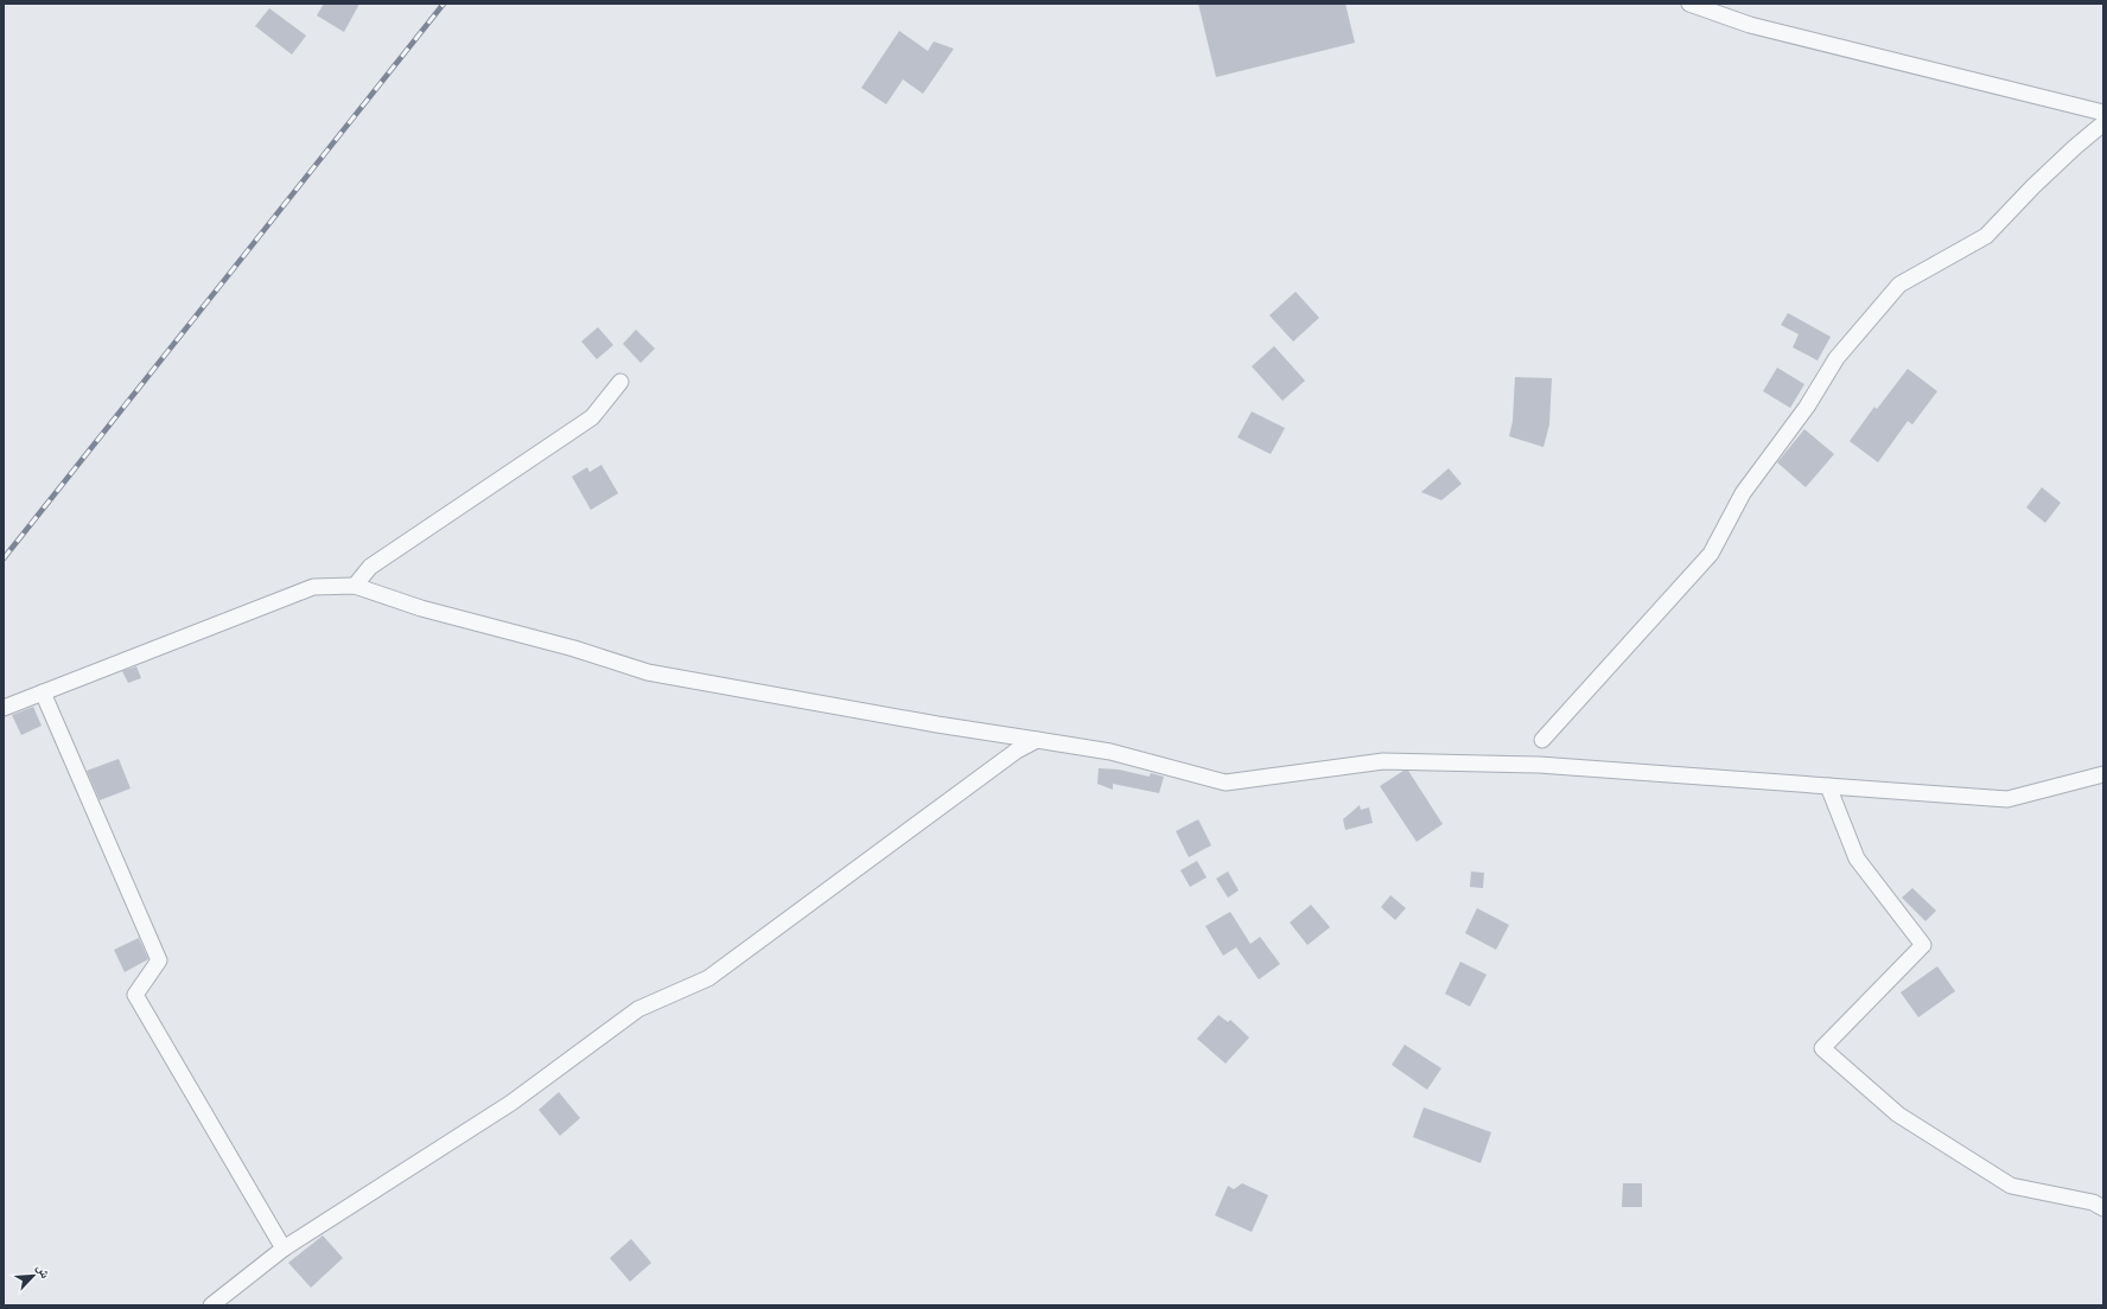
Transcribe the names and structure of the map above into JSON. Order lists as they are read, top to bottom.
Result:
{
  "north": "top right"
}
